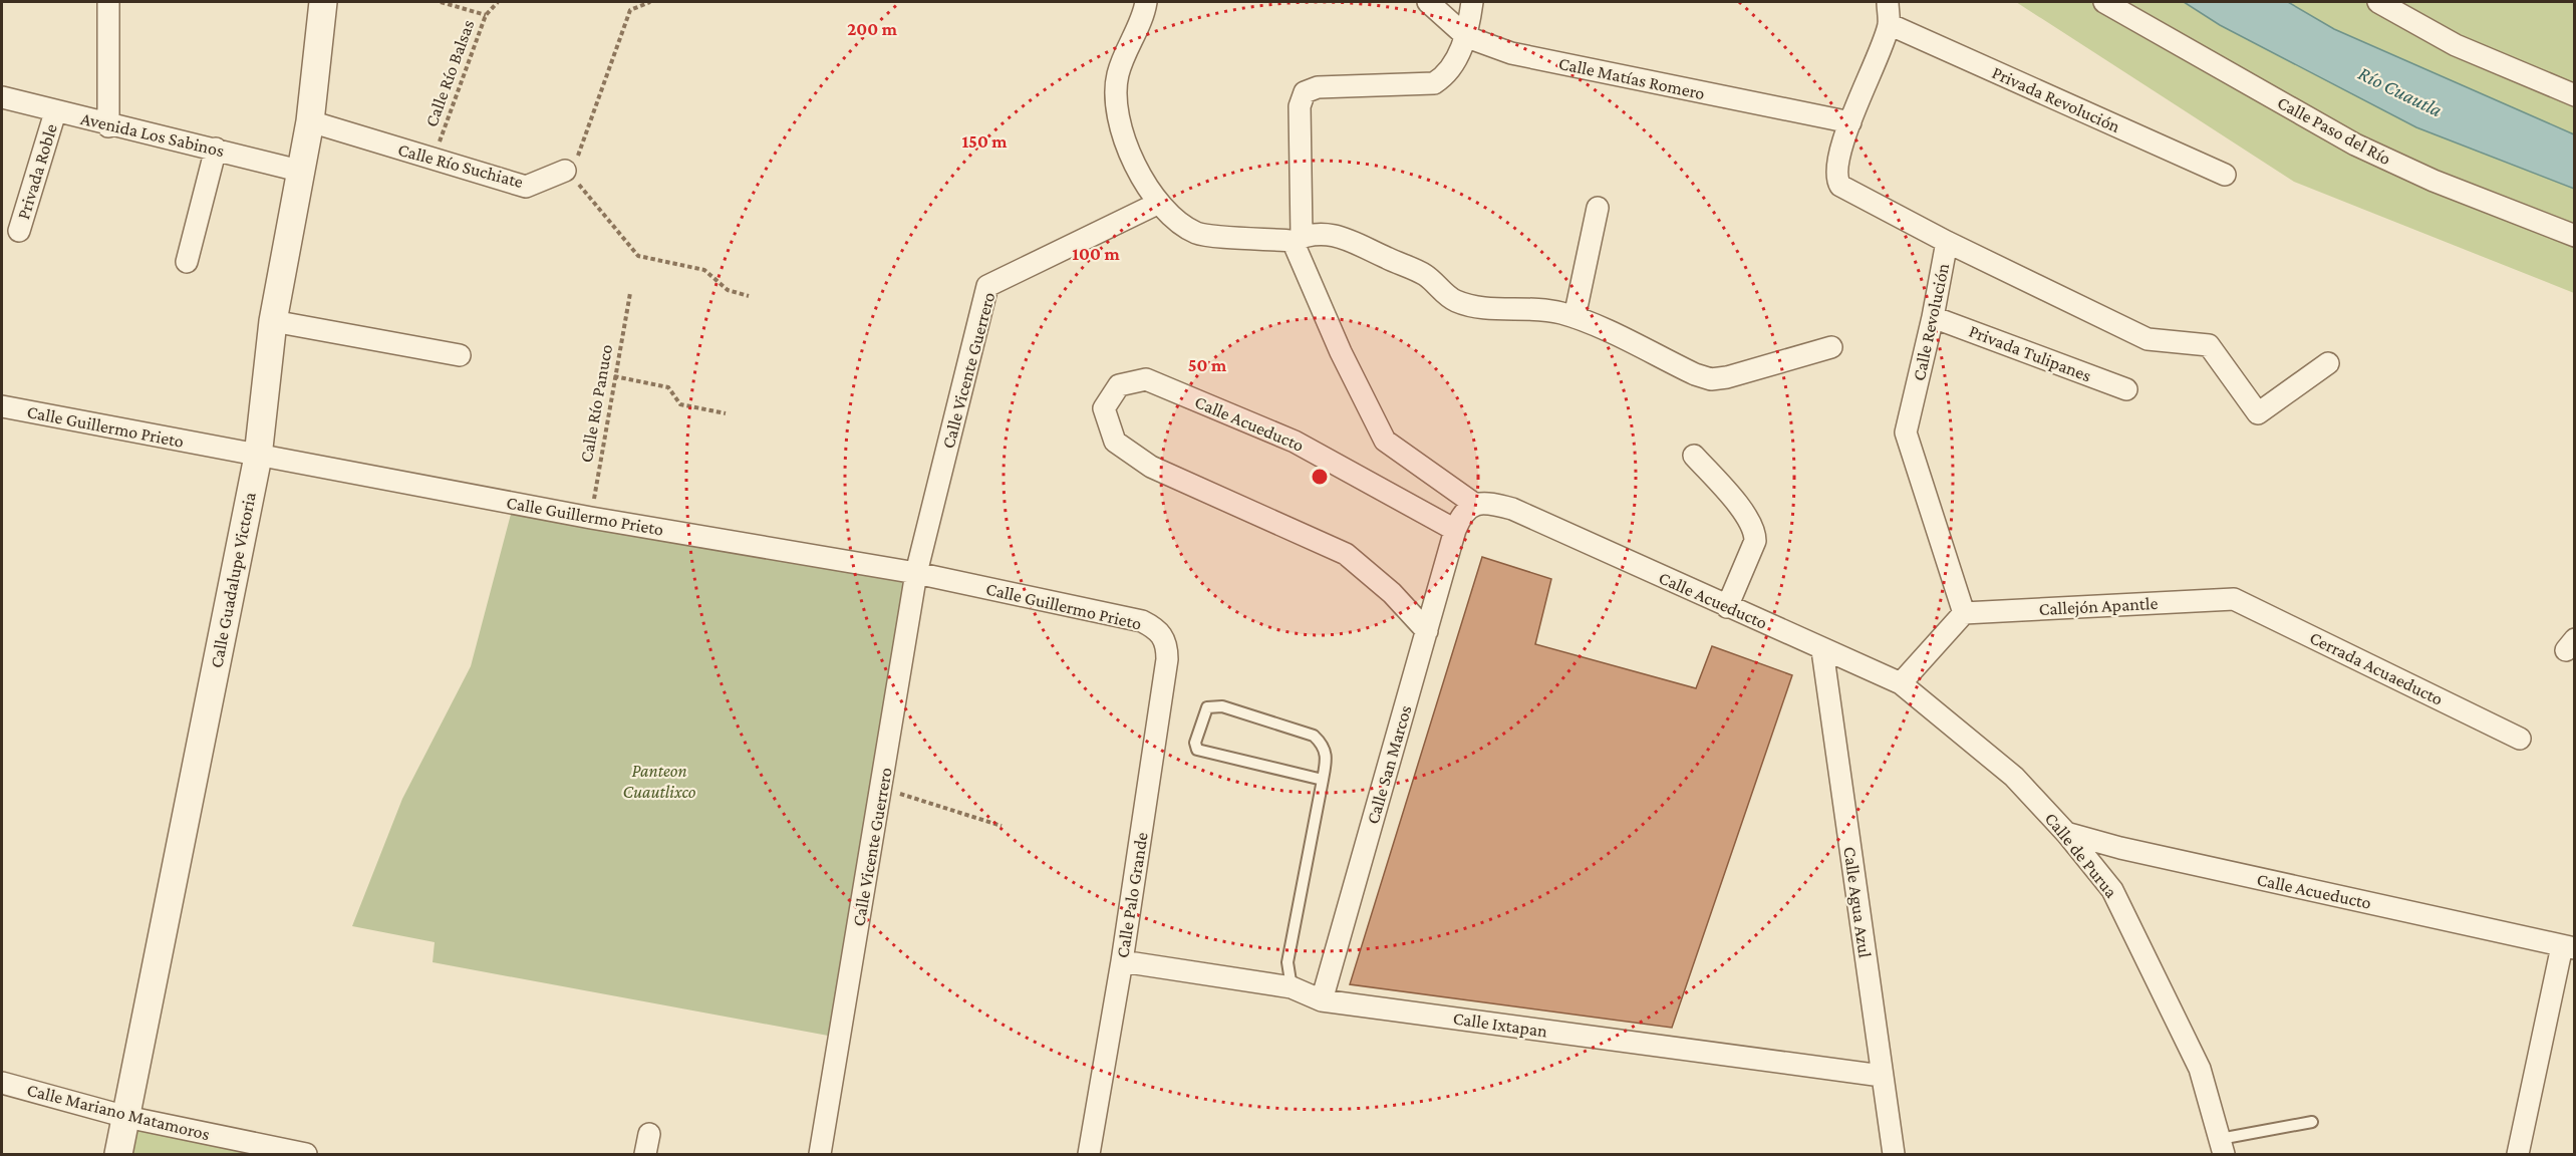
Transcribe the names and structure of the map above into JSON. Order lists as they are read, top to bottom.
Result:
{
  "streets": {
    "street": [
      "Calle Matías Romero",
      "Privada Revolución",
      "Calle Paso del Río",
      "Avenida Los Sabinos",
      "Calle Río Suchiate",
      "Privada Roble",
      "Calle Revolución",
      "Privada Tulipanes",
      "Calle Vicente Guerrero",
      "Calle Acueducto",
      "Calle Guillermo Prieto",
      "Calle Guadalupe Victoria",
      "Callejón Apantle",
      "Cerrada Acuaeducto",
      "Calle San Marcos",
      "Calle de Purua",
      "Calle Palo Grande",
      "Calle Agua Azul",
      "Calle Ixtapan",
      "Calle Mariano Matamoros"
    ],
    "path": ["Calle Río Balsas", "Calle Río Panuco"]
  },
  "crossings": [
    ["Calle Río Balsas", "Calle Río Suchiate"],
    ["Calle Matías Romero", "Calle Revolución"],
    ["Privada Revolución", "Calle Revolución"],
    ["Avenida Los Sabinos", "Privada Roble"],
    ["Avenida Los Sabinos", "Calle Guadalupe Victoria"],
    ["Calle Río Suchiate", "Calle Guadalupe Victoria"],
    ["Calle Revolución", "Privada Tulipanes"],
    ["Calle Revolución", "Callejón Apantle"],
    ["Calle Vicente Guerrero", "Calle Guillermo Prieto"],
    ["Calle Río Panuco", "Calle Guillermo Prieto"],
    ["Calle Acueducto", "Calle San Marcos"],
    ["Calle Acueducto", "Calle de Purua"],
    ["Calle Acueducto", "Calle Agua Azul"],
    ["Calle Guillermo Prieto", "Calle Guadalupe Victoria"],
    ["Calle Guillermo Prieto", "Calle Palo Grande"],
    ["Calle Guadalupe Victoria", "Calle Mariano Matamoros"],
    ["Callejón Apantle", "Cerrada Acuaeducto"],
    ["Calle San Marcos", "Calle Ixtapan"],
    ["Calle de Purua", "Calle Agua Azul"],
    ["Calle Palo Grande", "Calle Ixtapan"],
    ["Calle Agua Azul", "Calle Ixtapan"]
  ],
  "water": ["Río Cuautla"],
  "parks": ["Panteon Cuautlixco"],
  "rings": [
    "200 m",
    "150 m",
    "100 m",
    "50 m"
  ]
}
